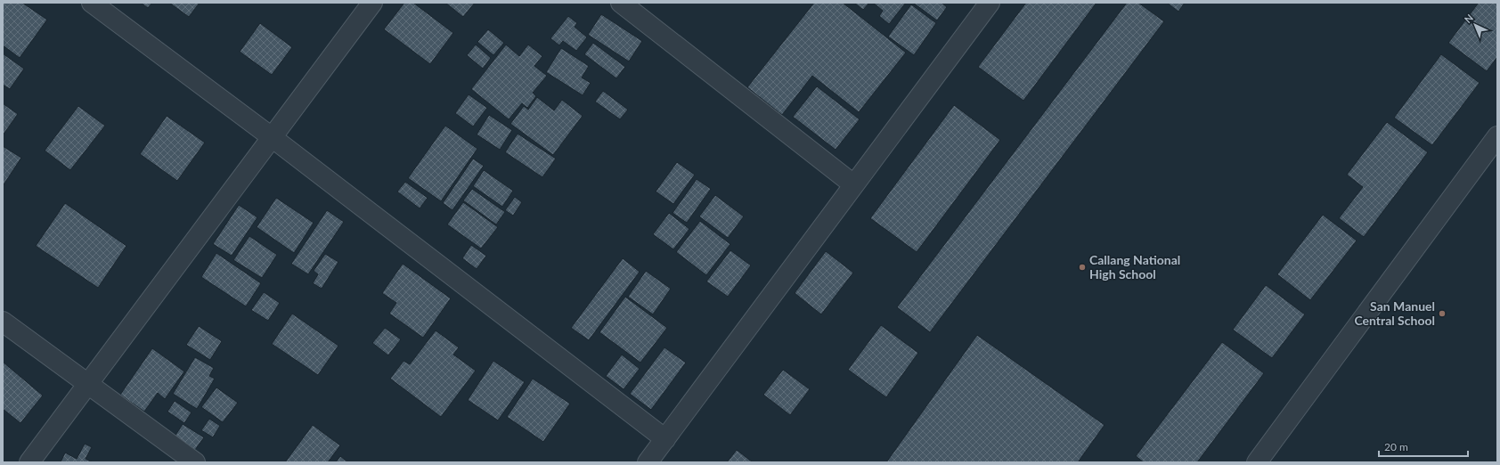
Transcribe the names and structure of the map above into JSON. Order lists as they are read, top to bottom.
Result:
{
  "places": ["Callang National High School", "San Manuel Central School"],
  "scale_bar": "20 m",
  "north": "top left"
}
